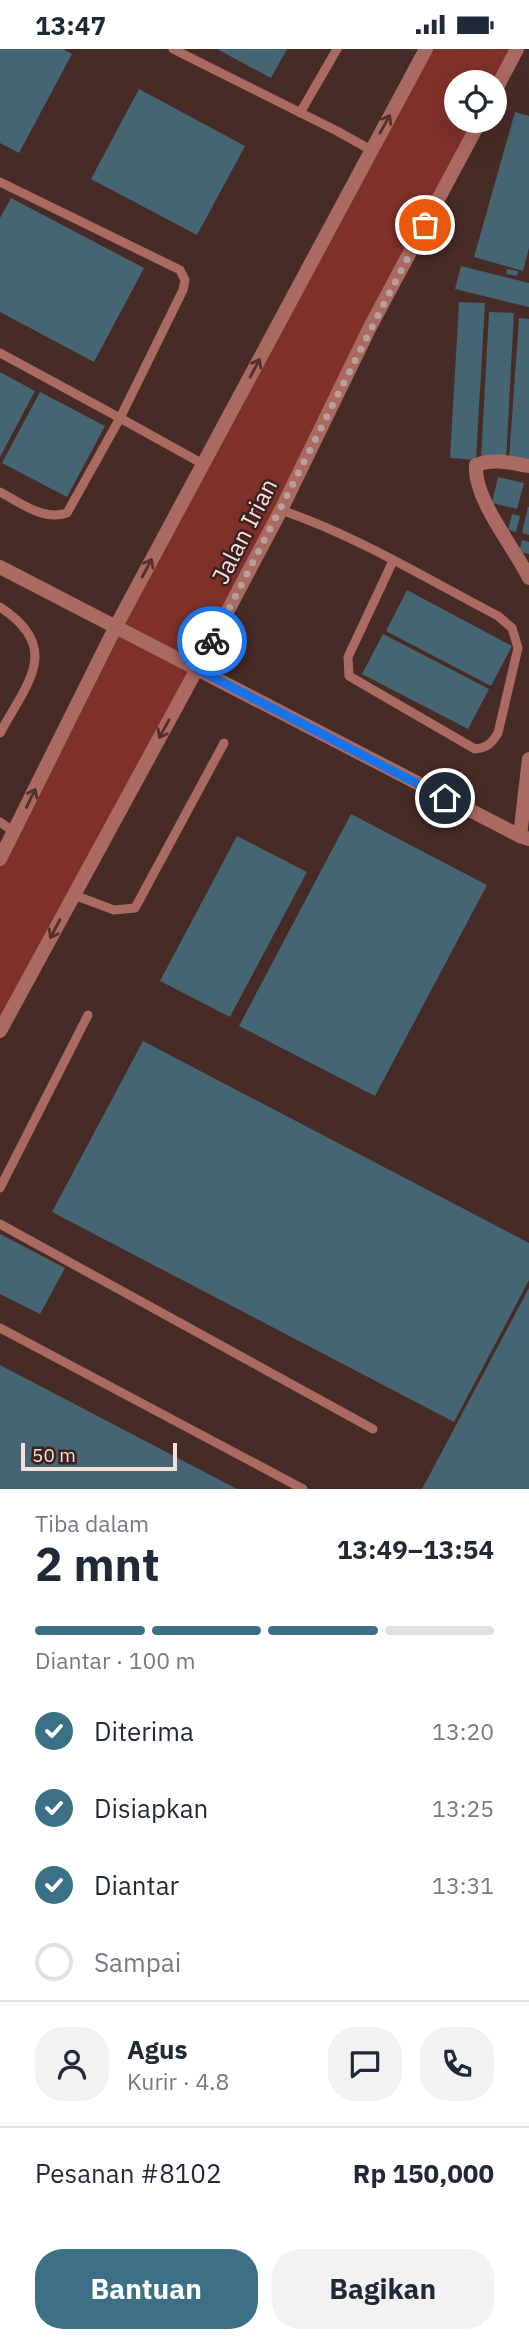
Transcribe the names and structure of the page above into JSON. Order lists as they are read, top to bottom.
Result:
{
  "streets": {
    "street": ["Jalan Irian"]
  },
  "scale_bar": "50 m",
  "page": {
    "status": "13:47",
    "scale": "50 m",
    "heading": ["2 mnt", "Tiba dalam", "13:49–13:54"],
    "panel": [
      "Agus",
      "Kurir · 4.8",
      "Pesanan #8102",
      "Rp 150,000"
    ],
    "bar": "Diantar · 100 m",
    "list": [
      ["Diterima", "13:20"],
      ["Disiapkan", "13:25"],
      ["Diantar", "13:31"],
      "Sampai"
    ],
    "buttons": ["Bantuan", "Bagikan"]
  }
}
